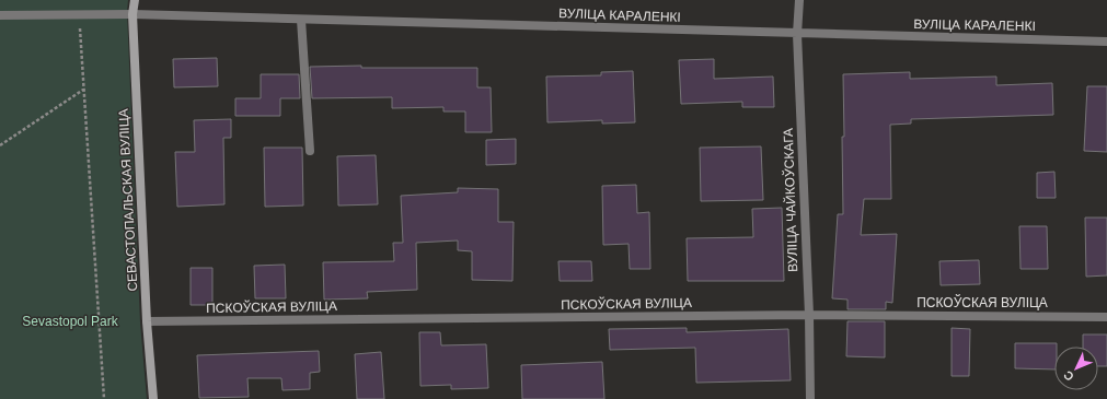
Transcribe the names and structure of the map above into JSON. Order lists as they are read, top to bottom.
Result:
{
  "streets": {
    "street": [
      "ВУЛІЦА КАРАЛЕНКІ",
      "СЕВАСТОПАЛЬСКАЯ ВУЛІЦА",
      "ВУЛІЦА ЧАЙКОЎСКАГА",
      "ПСКОЎСКАЯ ВУЛІЦА"
    ]
  },
  "crossings": [
    ["ВУЛІЦА КАРАЛЕНКІ", "СЕВАСТОПАЛЬСКАЯ ВУЛІЦА"],
    ["ВУЛІЦА КАРАЛЕНКІ", "ВУЛІЦА ЧАЙКОЎСКАГА"],
    ["СЕВАСТОПАЛЬСКАЯ ВУЛІЦА", "ПСКОЎСКАЯ ВУЛІЦА"],
    ["ВУЛІЦА ЧАЙКОЎСКАГА", "ПСКОЎСКАЯ ВУЛІЦА"]
  ],
  "parks": ["Sevastopol Park"],
  "north": "bottom left"
}
